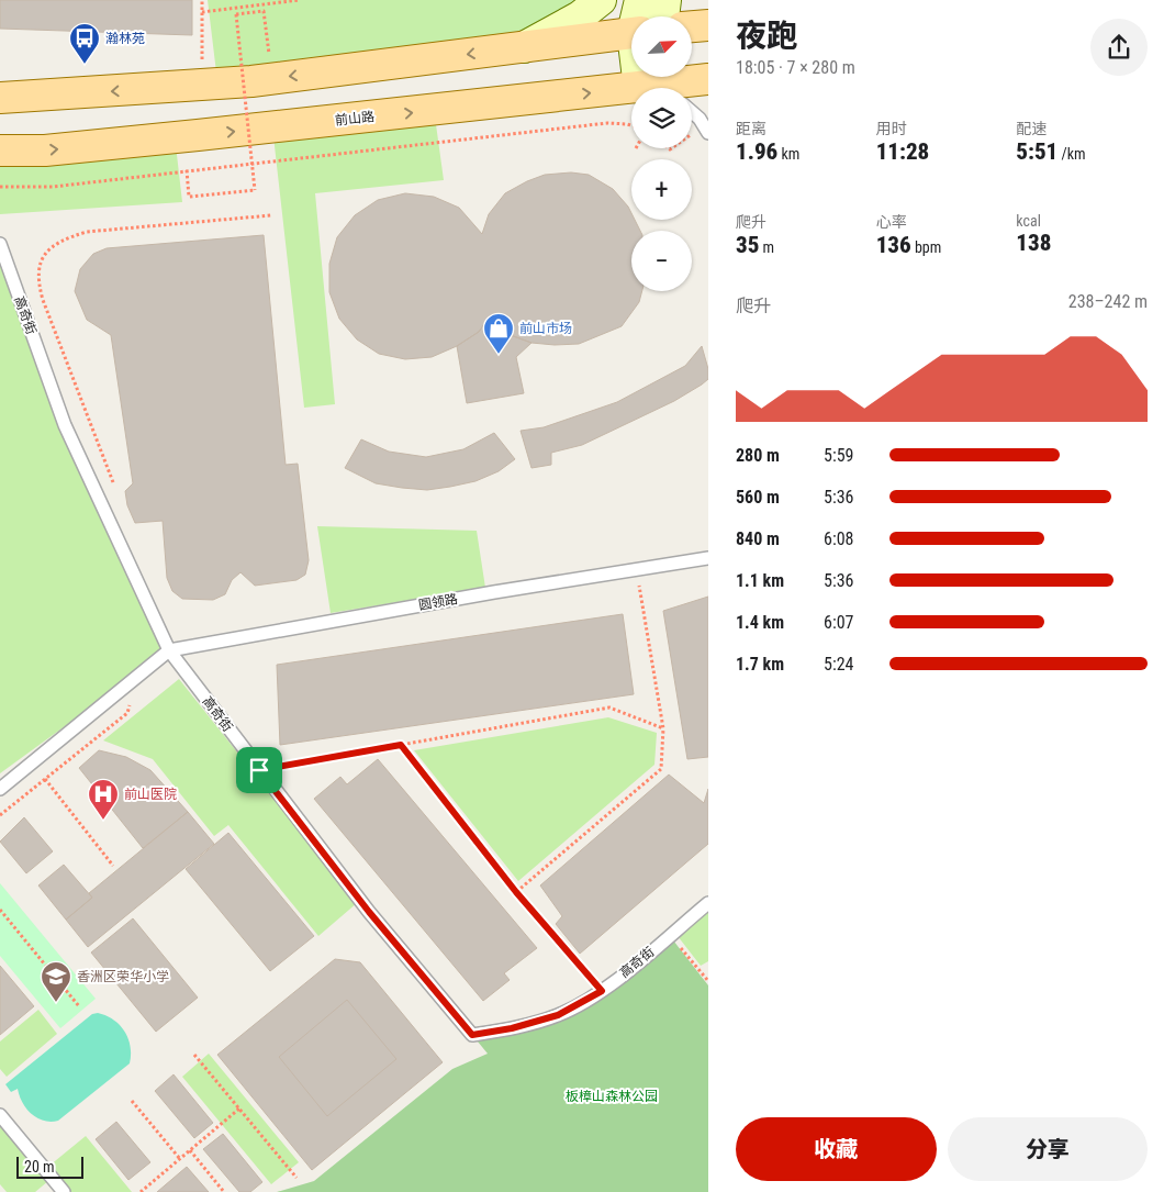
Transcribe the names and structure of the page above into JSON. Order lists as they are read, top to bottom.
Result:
{
  "streets": {
    "main road": ["前山路"],
    "lane": ["高奇街", "圆领路"]
  },
  "crossings": [
    ["高奇街", "圆领路"]
  ],
  "parks": ["板樟山森林公园"],
  "places": {
    "bus stop": ["瀚林苑"],
    "shop": ["前山市场"],
    "hospital": ["前山医院"],
    "school or university": ["香洲区荣华小学"]
  },
  "scale_bar": "20 m",
  "north": "top right",
  "page": {
    "heading": ["夜跑", "18:05 · 7 × 280 m"],
    "map_buttons": ["+", "−"],
    "stats": [
      ["距离", "1.96 km"],
      ["用时", "11:28"],
      ["配速", "5:51 /km"],
      ["爬升", "35 m"],
      ["心率", "136 bpm"],
      ["kcal", "138"]
    ],
    "chart": ["爬升", "238–242 m"],
    "list": [
      {
        "name": "280 m",
        "note": "5:59"
      },
      {
        "name": "560 m",
        "note": "5:36"
      },
      {
        "name": "840 m",
        "note": "6:08"
      },
      {
        "name": "1.1 km",
        "note": "5:36"
      },
      {
        "name": "1.4 km",
        "note": "6:07"
      },
      {
        "name": "1.7 km",
        "note": "5:24"
      }
    ],
    "buttons": ["收藏", "分享"],
    "scale": "20 m"
  }
}
